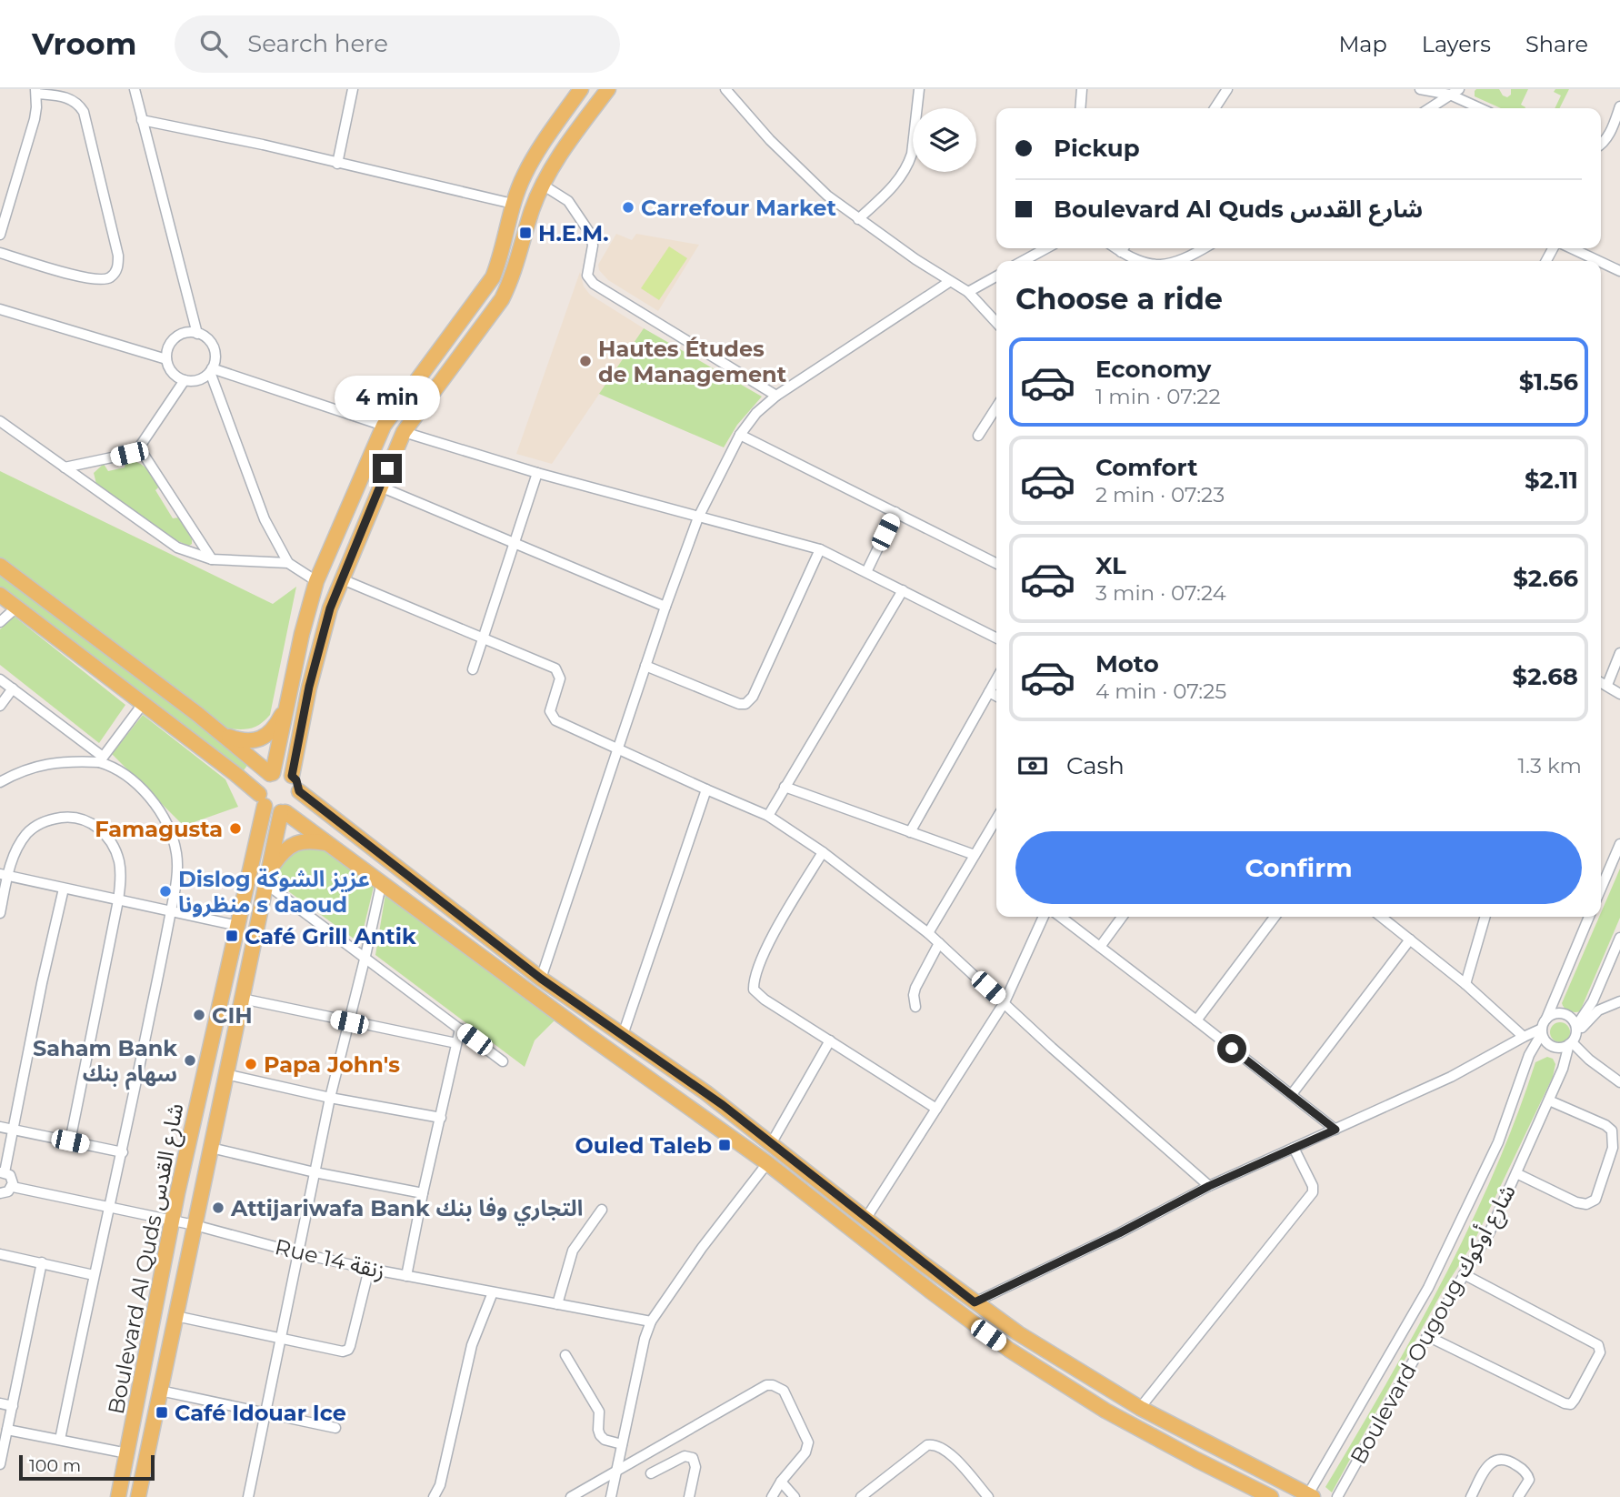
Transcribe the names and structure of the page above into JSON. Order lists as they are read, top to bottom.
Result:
{
  "streets": {
    "main road": ["Boulevard Al Quds شارع القدس"],
    "street": ["Rue 14 زنقة", "Boulevard Ougoug شارع أوكوك"]
  },
  "crossings": [
    ["Boulevard Al Quds شارع القدس", "Rue 14 زنقة"]
  ],
  "places": {
    "other": [
      "Carrefour Market",
      "Hautes Études de Management",
      "Famagusta",
      "Dislog عزيز الشوكة منظرونا s daoud",
      "CIH",
      "Saham Bank سهام بنك",
      "Papa John's",
      "Attijariwafa Bank التجاري وفا بنك"
    ],
    "transit": [
      "H.E.M.",
      "Café Grill Antik",
      "Ouled Taleb",
      "Café Idouar Ice"
    ]
  },
  "scale_bar": "100 m",
  "page": {
    "header": "Vroom",
    "search": "Search here",
    "nav": ["Map", "Layers", "Share"],
    "banner": ["Pickup", "Boulevard Al Quds شارع القدس"],
    "heading": "Choose a ride",
    "list": [
      {
        "name": "Economy",
        "note": "1 min · 07:22",
        "value": "$1.56"
      },
      {
        "name": "Comfort",
        "note": "2 min · 07:23",
        "value": "$2.11"
      },
      {
        "name": "XL",
        "note": "3 min · 07:24",
        "value": "$2.66"
      },
      {
        "name": "Moto",
        "note": "4 min · 07:25",
        "value": "$2.68"
      }
    ],
    "bubble": "4 min",
    "pay": ["Cash", "1.3 km"],
    "buttons": "Confirm",
    "scale": "100 m"
  }
}
